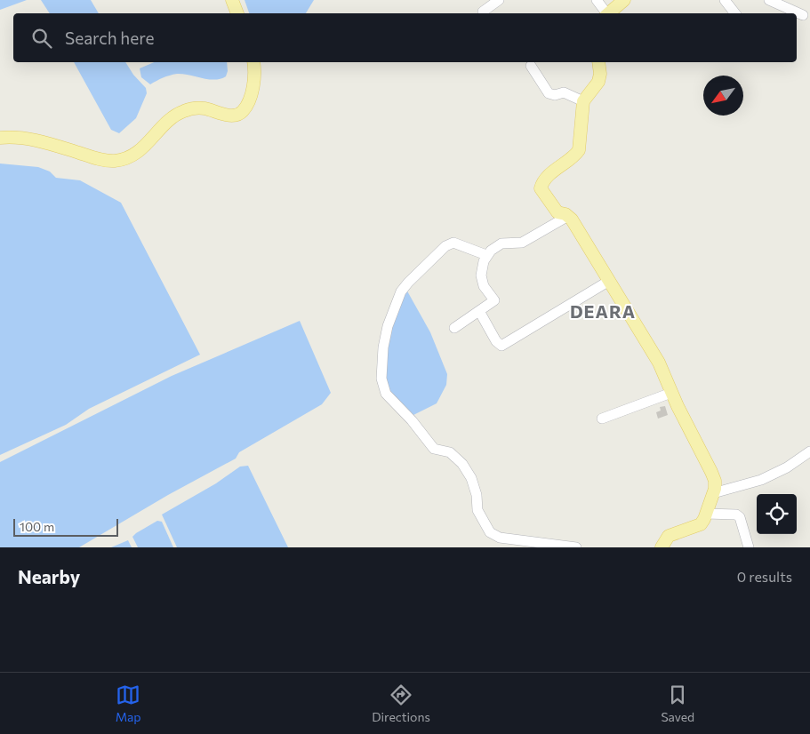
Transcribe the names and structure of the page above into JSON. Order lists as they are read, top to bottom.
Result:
{
  "districts": ["DEARA"],
  "scale_bar": "100 m",
  "north": "bottom left",
  "page": {
    "search": "Search here",
    "scale": "100 m",
    "heading": ["Nearby", "0 results"],
    "nav": ["Map", "Directions", "Saved"]
  }
}
